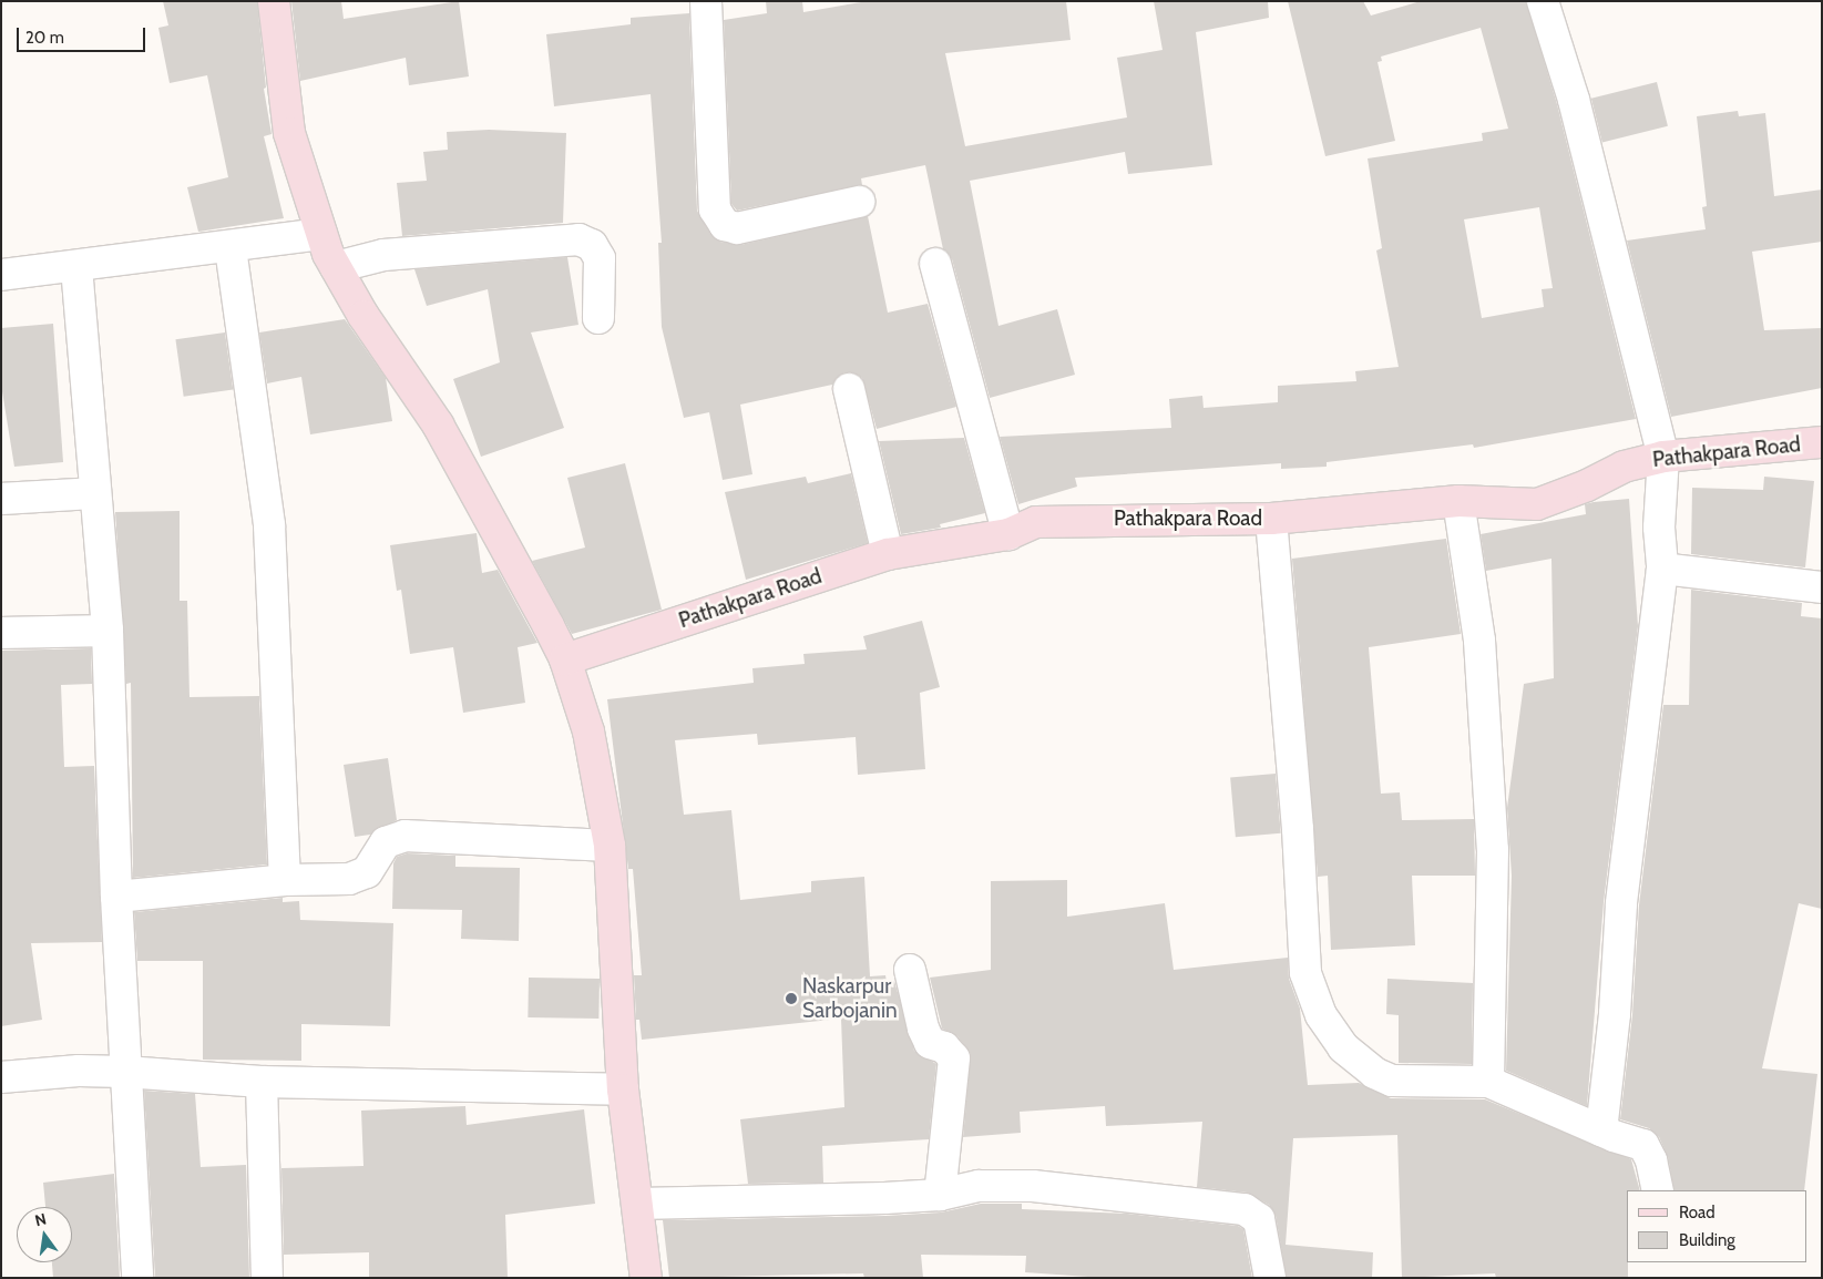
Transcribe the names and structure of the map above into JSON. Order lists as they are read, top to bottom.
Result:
{
  "streets": {
    "street": ["Pathakpara Road"]
  },
  "places": ["Naskarpur Sarbojanin"],
  "legend": ["Road", "Building"],
  "scale_bar": "20 m",
  "north": "top"
}
